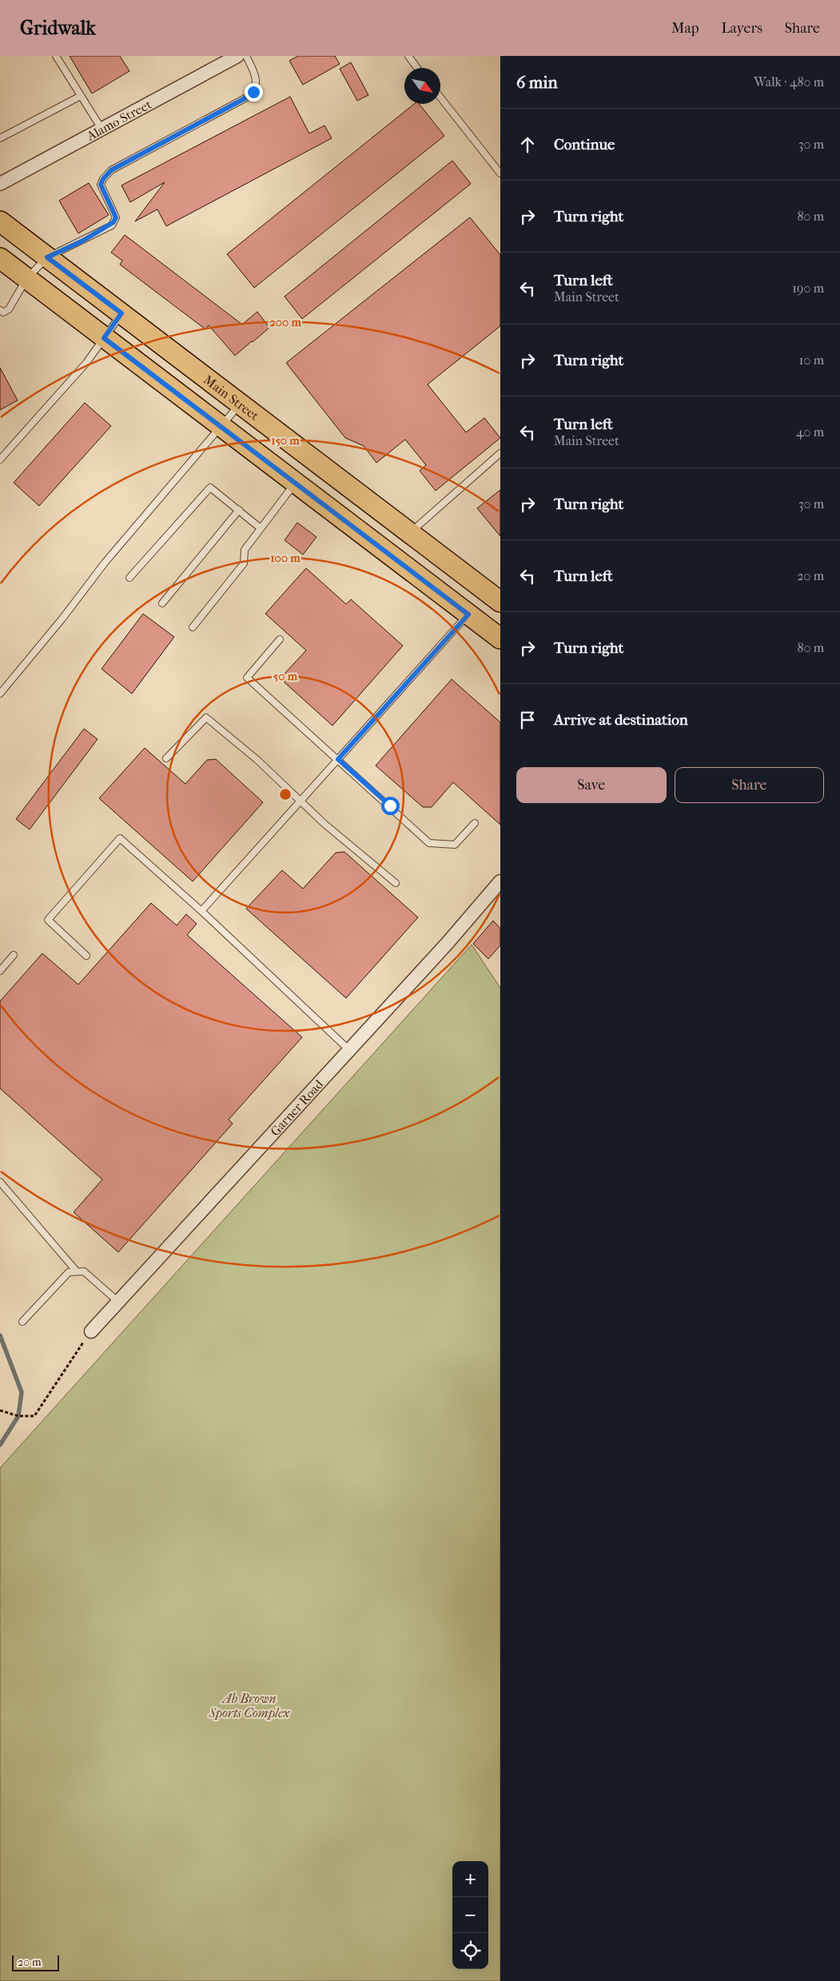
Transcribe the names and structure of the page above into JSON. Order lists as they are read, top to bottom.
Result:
{
  "streets": {
    "main road": ["Main Street"],
    "street": ["Alamo Street", "Garner Road"]
  },
  "parks": ["Ab Brown Sports Complex"],
  "scale_bar": "20 m",
  "north": "bottom right",
  "page": {
    "header": "Gridwalk",
    "nav": ["Map", "Layers", "Share"],
    "heading": ["6 min", "Walk · 480 m"],
    "list": [
      ["Continue", "30 m"],
      ["Turn right", "80 m"],
      ["Turn left", "Main Street", "190 m"],
      ["Turn right", "10 m"],
      ["Turn left", "Main Street", "40 m"],
      ["Turn right", "30 m"],
      ["Turn left", "20 m"],
      ["Turn right", "80 m"],
      "Arrive at destination"
    ],
    "buttons": ["Save", "Share"],
    "map_buttons": ["+", "−"],
    "scale": "20 m"
  },
  "rings": [
    "200 m",
    "150 m",
    "100 m",
    "50 m"
  ]
}
